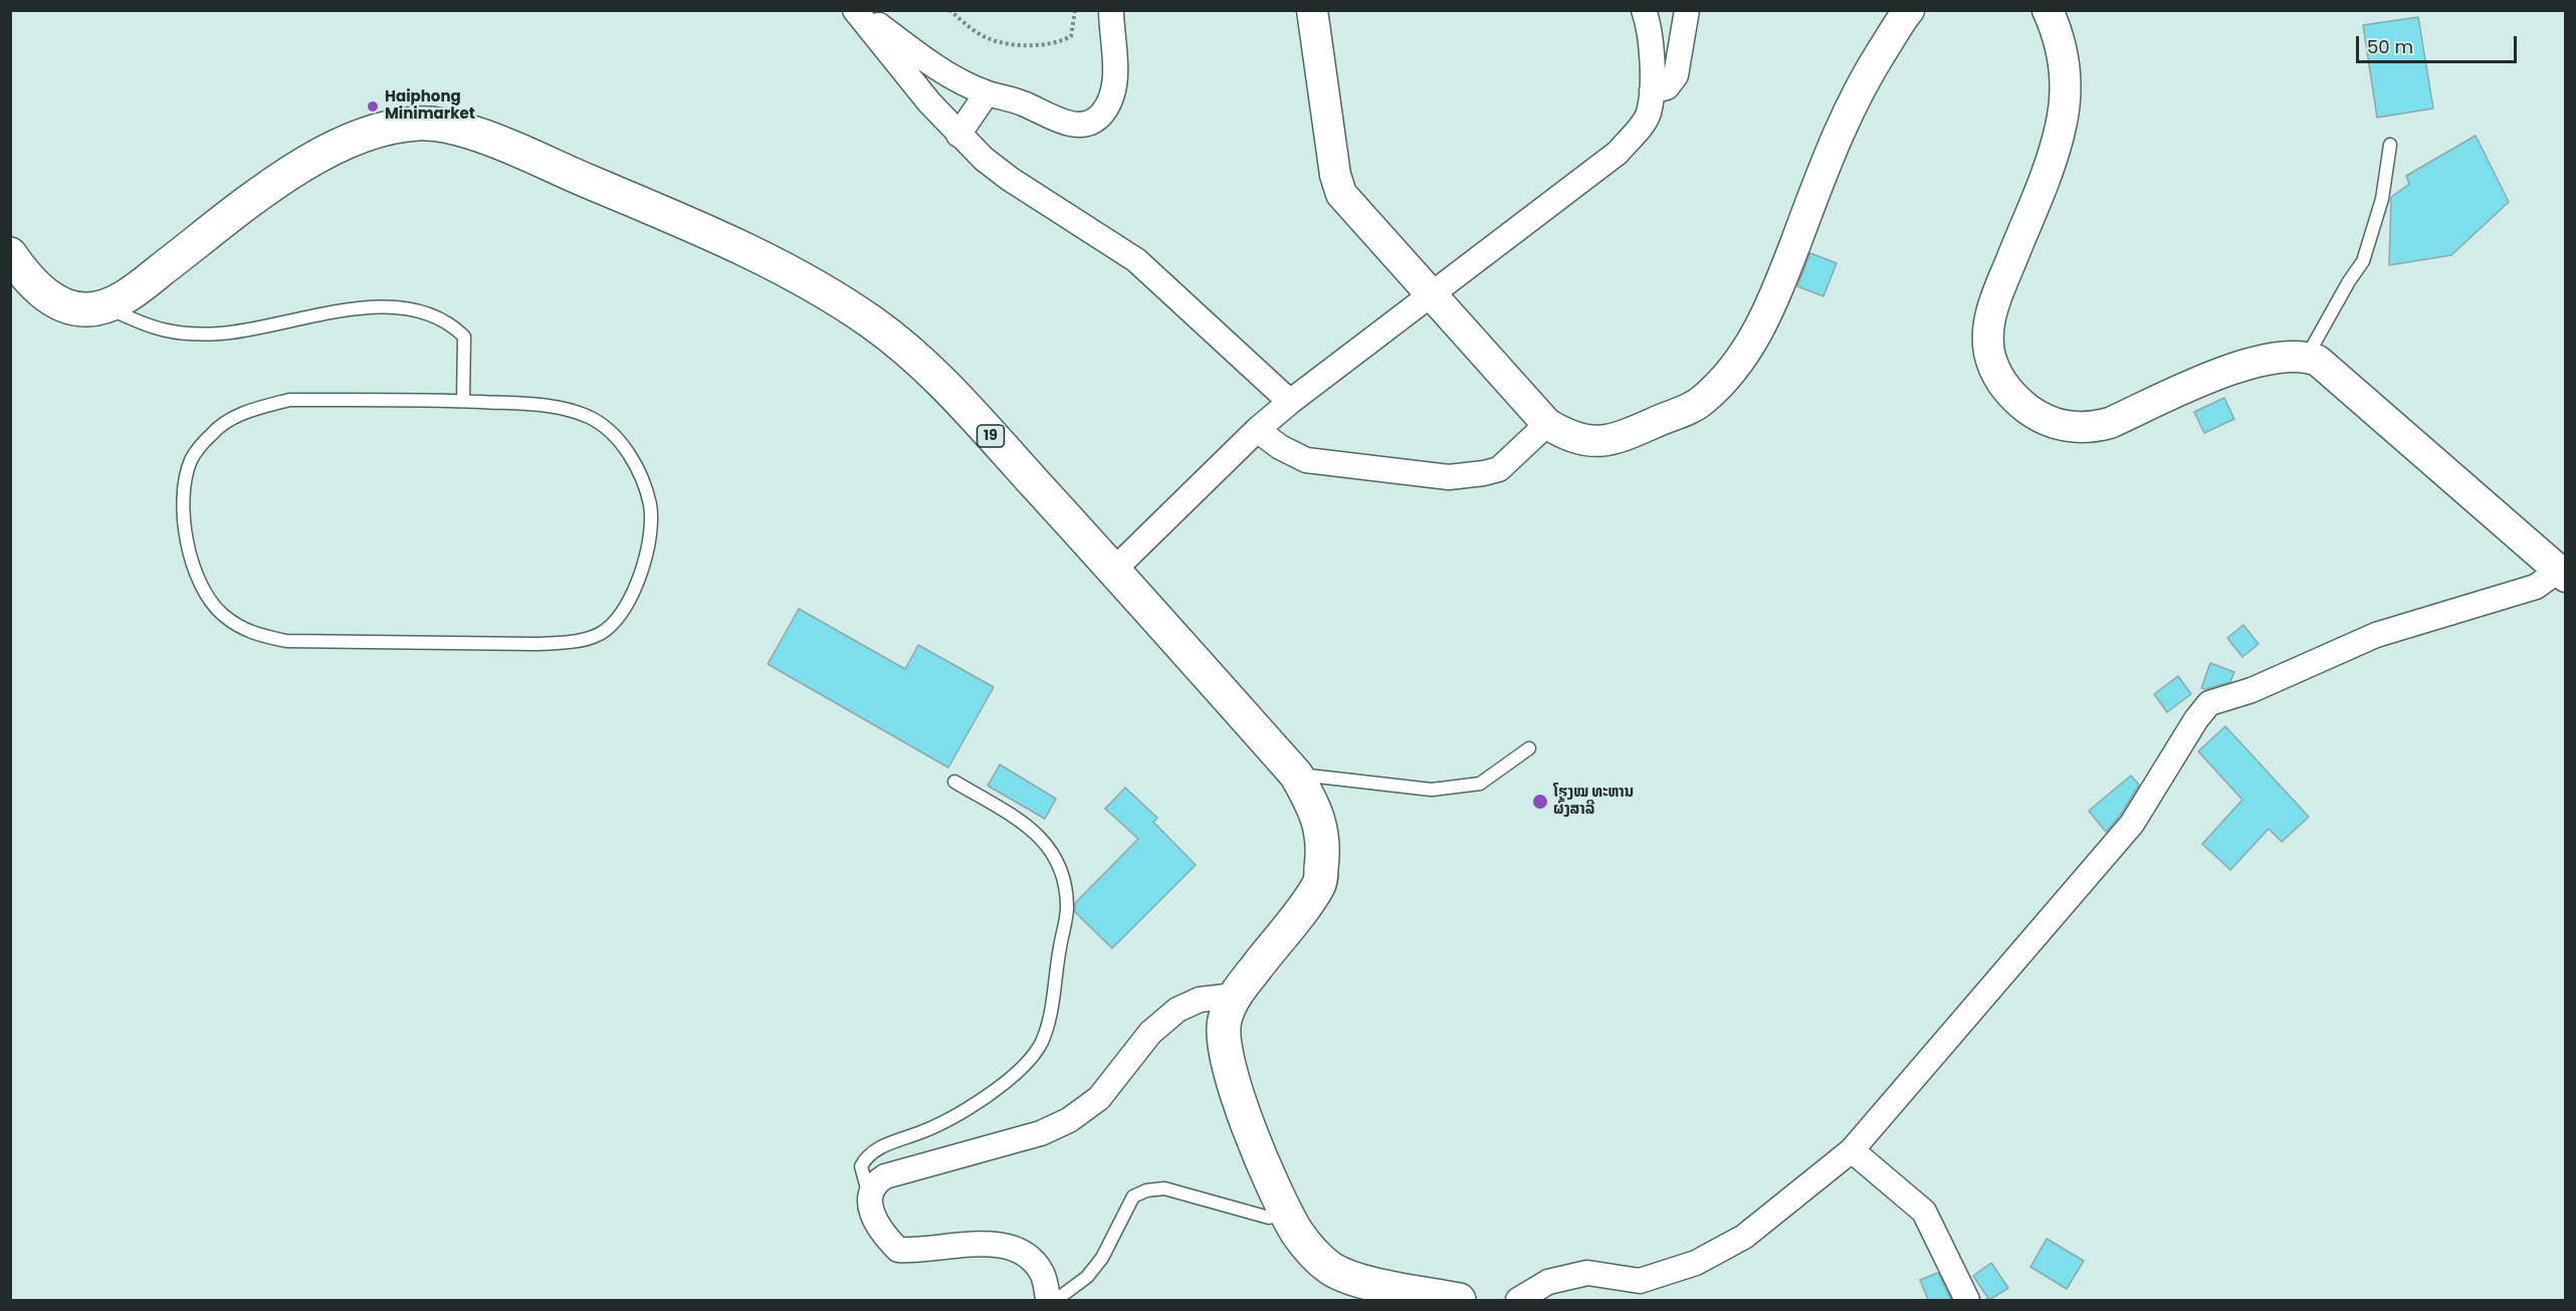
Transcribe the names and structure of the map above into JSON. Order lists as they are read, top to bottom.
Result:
{
  "streets": {
    "highway": ["19"]
  },
  "places": ["Haiphong Minimarket", "ໂຮງໝ ທະຫານ ຜົ້ງສາລີ"],
  "scale_bar": "50 m"
}
